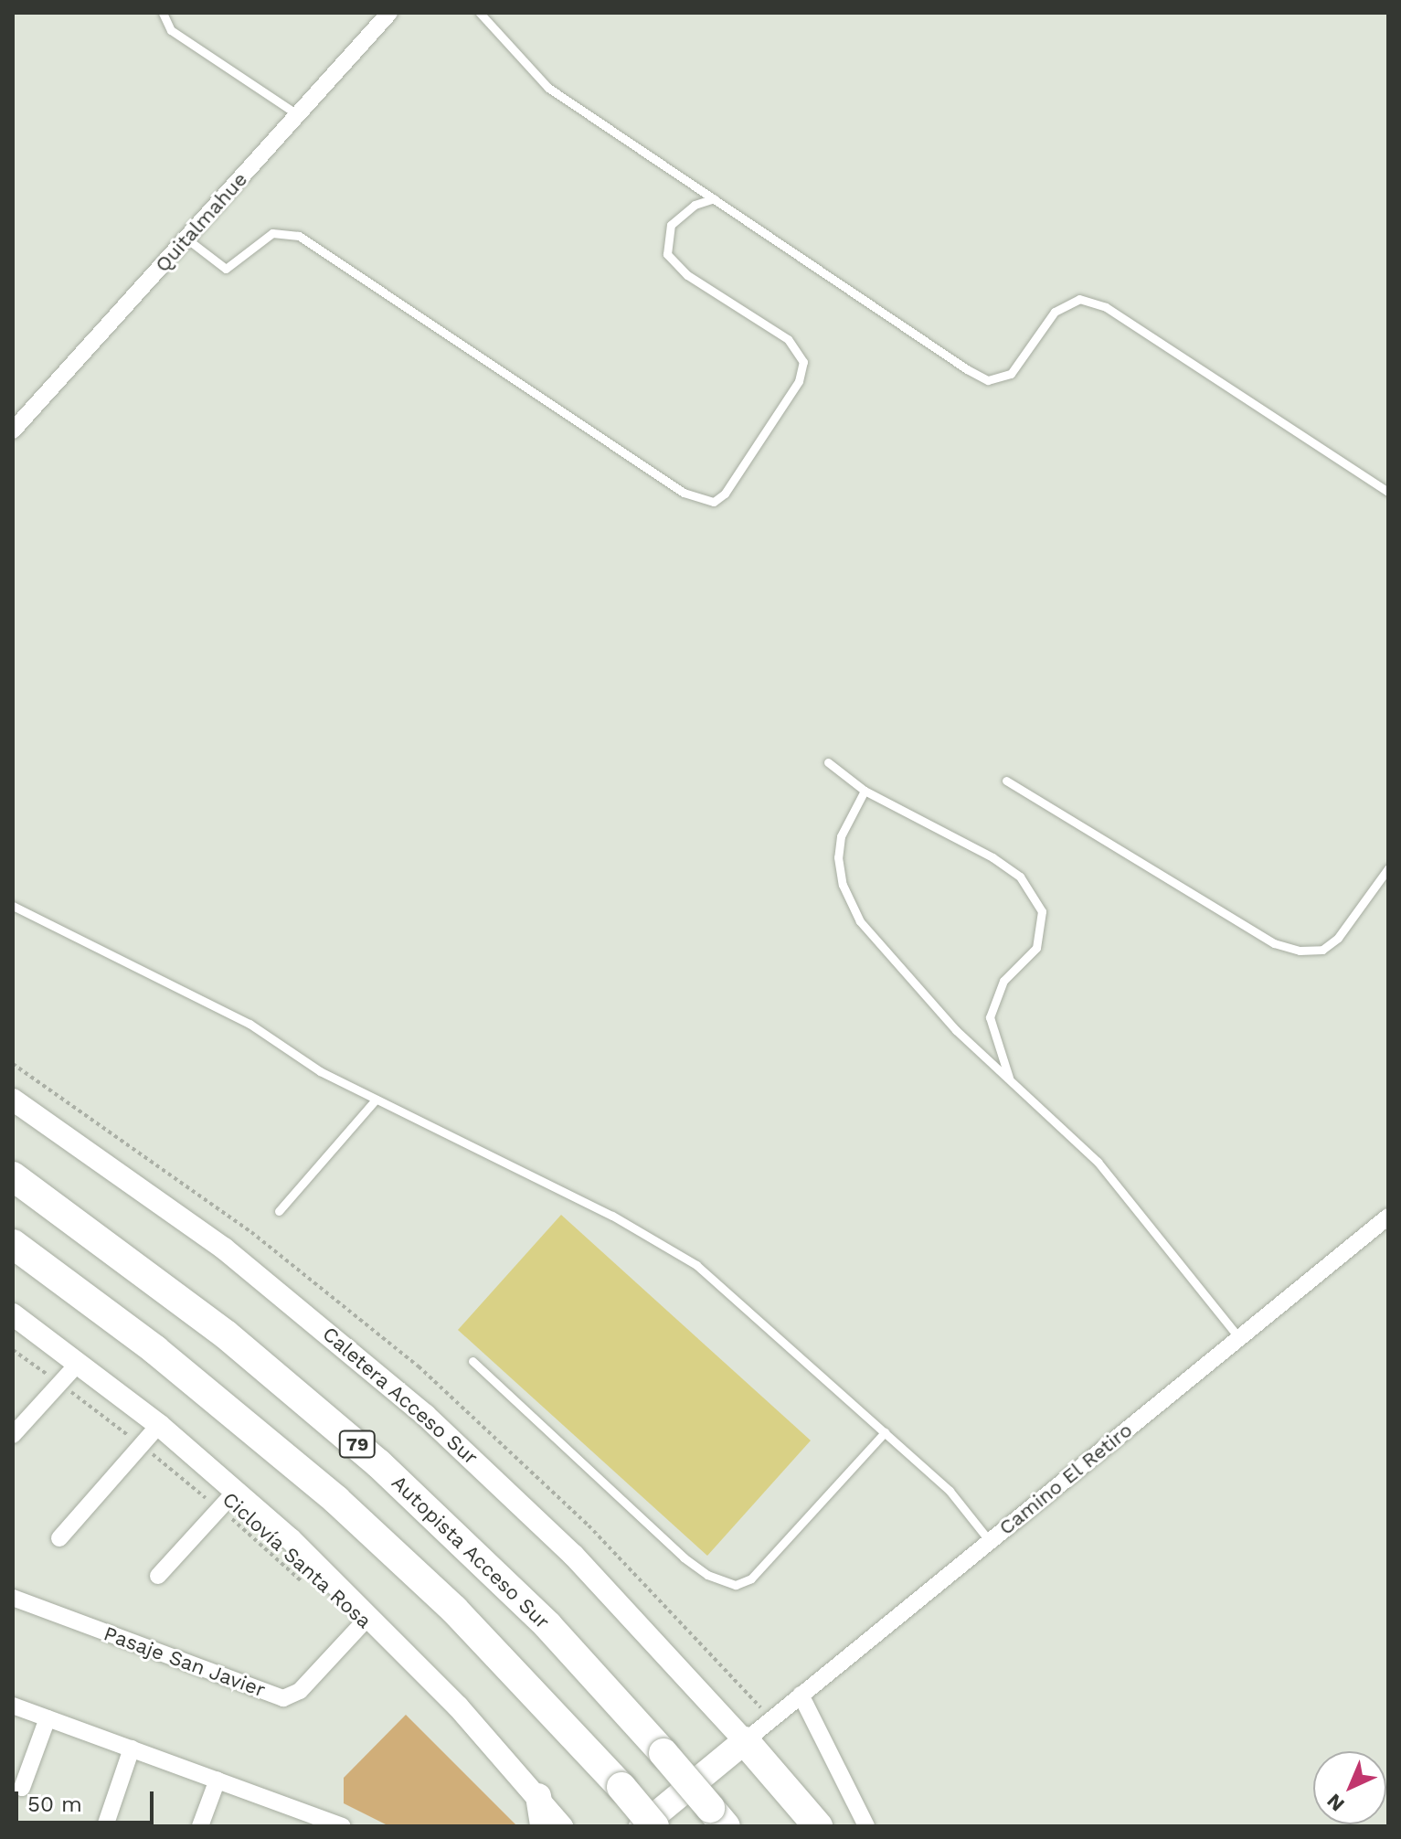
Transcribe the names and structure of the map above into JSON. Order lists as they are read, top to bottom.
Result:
{
  "streets": {
    "highway": ["79", "Autopista Acceso Sur"],
    "main road": ["Caletera Acceso Sur"],
    "street": ["Quitalmahue", "Camino El Retiro", "Pasaje San Javier"],
    "path": ["Ciclovía Santa Rosa"]
  },
  "crossings": [
    ["Caletera Acceso Sur", "Camino El Retiro"]
  ],
  "scale_bar": "50 m",
  "north": "bottom left"
}
